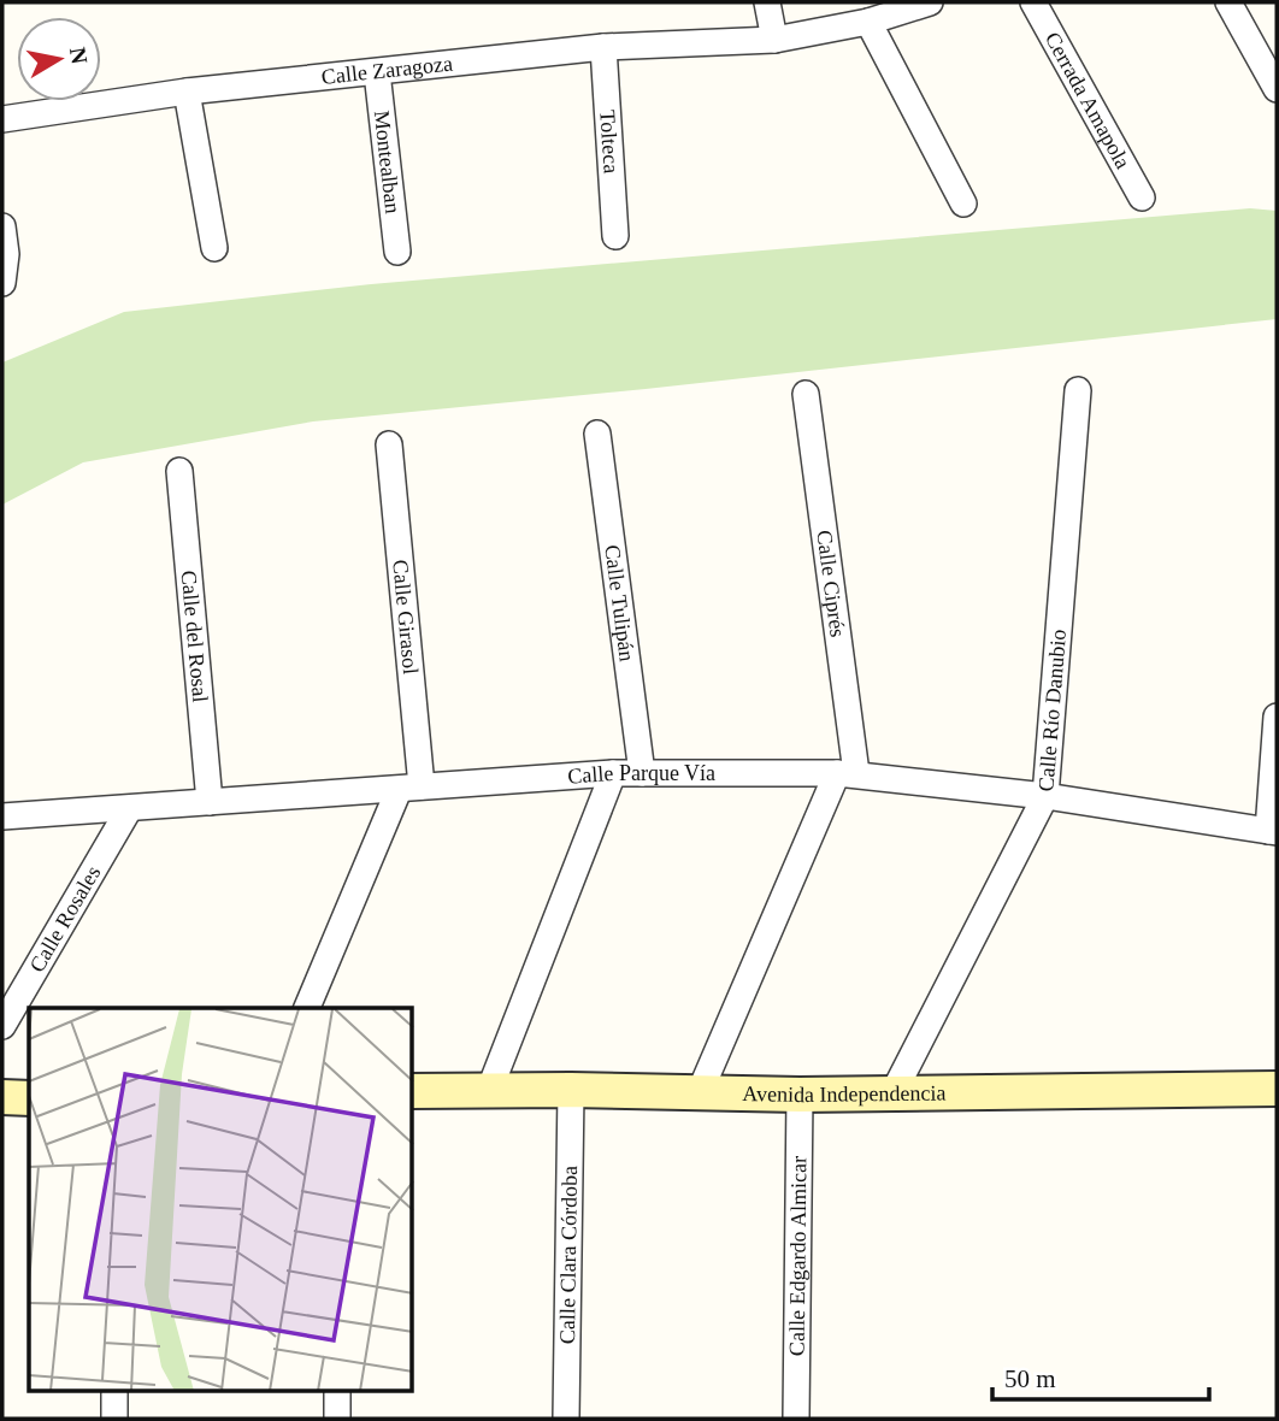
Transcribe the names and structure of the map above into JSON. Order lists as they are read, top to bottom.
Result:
{
  "streets": {
    "street": [
      "Calle Zaragoza",
      "Cerrada Amapola",
      "Tolteca",
      "Montealban",
      "Calle Ciprés",
      "Calle Tulipán",
      "Calle Girasol",
      "Calle del Rosal",
      "Calle Río Danubio",
      "Calle Parque Vía",
      "Calle Rosales",
      "Avenida Independencia",
      "Calle Clara Córdoba",
      "Calle Edgardo Almicar"
    ]
  },
  "crossings": [
    ["Calle Zaragoza", "Tolteca"],
    ["Calle Zaragoza", "Montealban"],
    ["Calle Ciprés", "Calle Parque Vía"],
    ["Calle Tulipán", "Calle Parque Vía"],
    ["Calle Girasol", "Calle Parque Vía"],
    ["Calle del Rosal", "Calle Parque Vía"],
    ["Calle Río Danubio", "Calle Parque Vía"],
    ["Calle Río Danubio", "Avenida Independencia"],
    ["Calle Parque Vía", "Calle Rosales"],
    ["Avenida Independencia", "Calle Clara Córdoba"],
    ["Avenida Independencia", "Calle Edgardo Almicar"]
  ],
  "scale_bar": "50 m",
  "north": "right"
}
